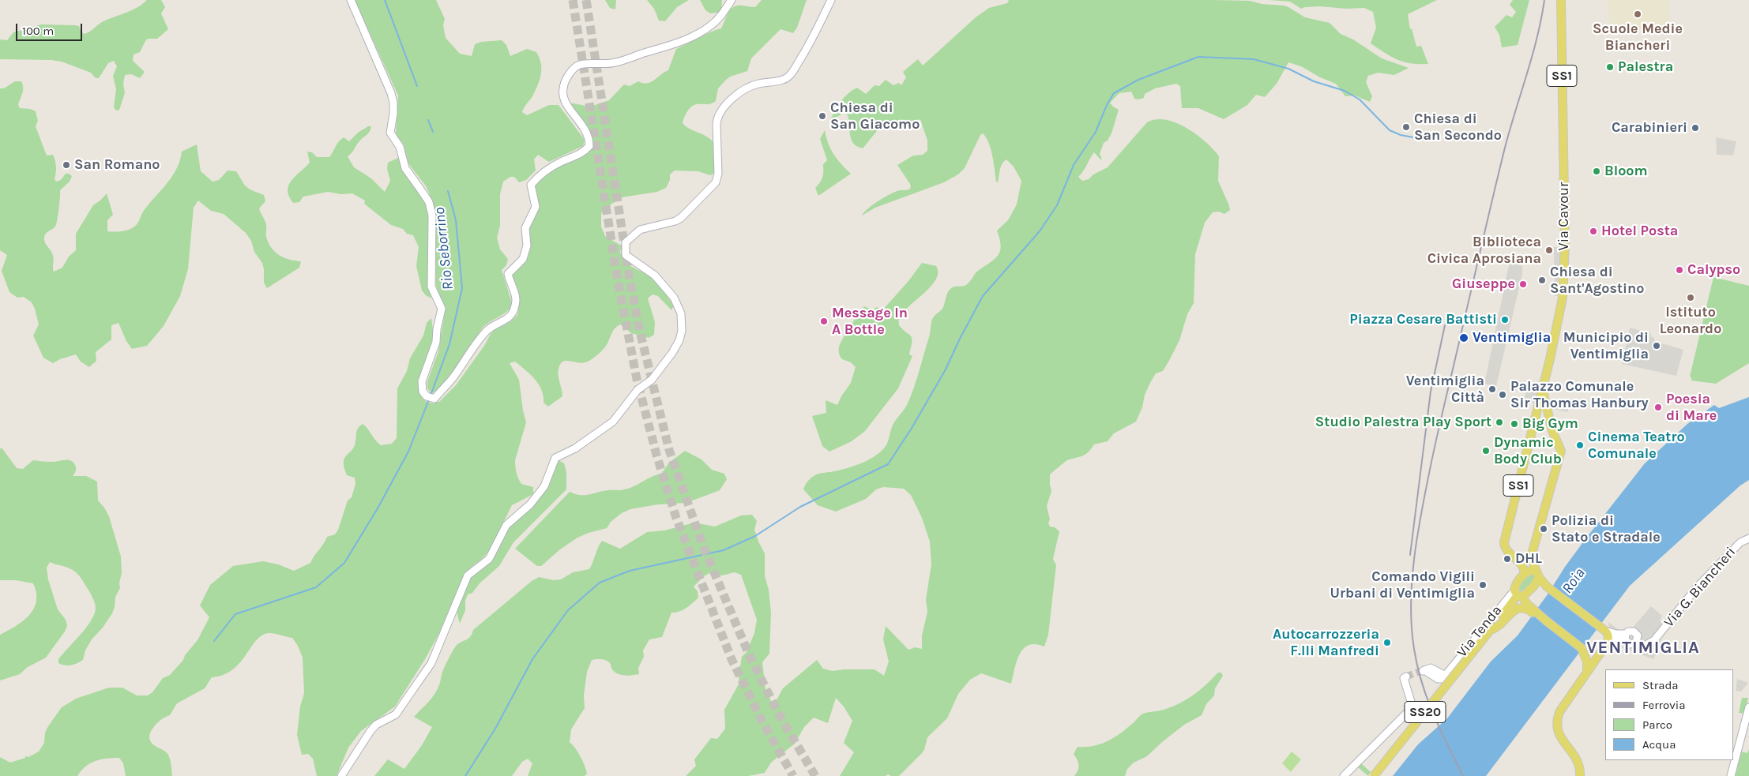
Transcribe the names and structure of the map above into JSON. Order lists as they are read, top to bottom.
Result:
{
  "streets": {
    "main road": [
      "SS1",
      "Via Cavour",
      "Via G. Biancheri",
      "Via Tenda",
      "SS20"
    ]
  },
  "crossings": [
    ["Via Tenda", "SS20"]
  ],
  "districts": ["VENTIMIGLIA"],
  "water": ["Rio Seborrino", "Roia"],
  "places": [
    "Scuole Medie Biancheri",
    "Palestra",
    "Chiesa di San Giacomo",
    "Chiesa di San Secondo",
    "Carabinieri",
    "San Romano",
    "Bloom",
    "Hotel Posta",
    "Biblioteca Civica Aprosiana",
    "Calypso",
    "Chiesa di Sant'Agostino",
    "Giuseppe",
    "Istituto Leonardo",
    "Piazza Cesare Battisti",
    "Message In A Bottle",
    "Ventimiglia",
    "Municipio di Ventimiglia",
    "Ventimiglia Città",
    "Palazzo Comunale Sir Thomas Hanbury",
    "Poesia di Mare",
    "Studio Palestra Play Sport",
    "Big Gym",
    "Cinema Teatro Comunale",
    "Dynamic Body Club",
    "Polizia di Stato e Stradale",
    "DHL",
    "Comando Vigili Urbani di Ventimiglia",
    "Autocarrozzeria F.lli Manfredi"
  ],
  "legend": [
    "Strada",
    "Ferrovia",
    "Parco",
    "Acqua"
  ],
  "scale_bar": "100 m"
}
